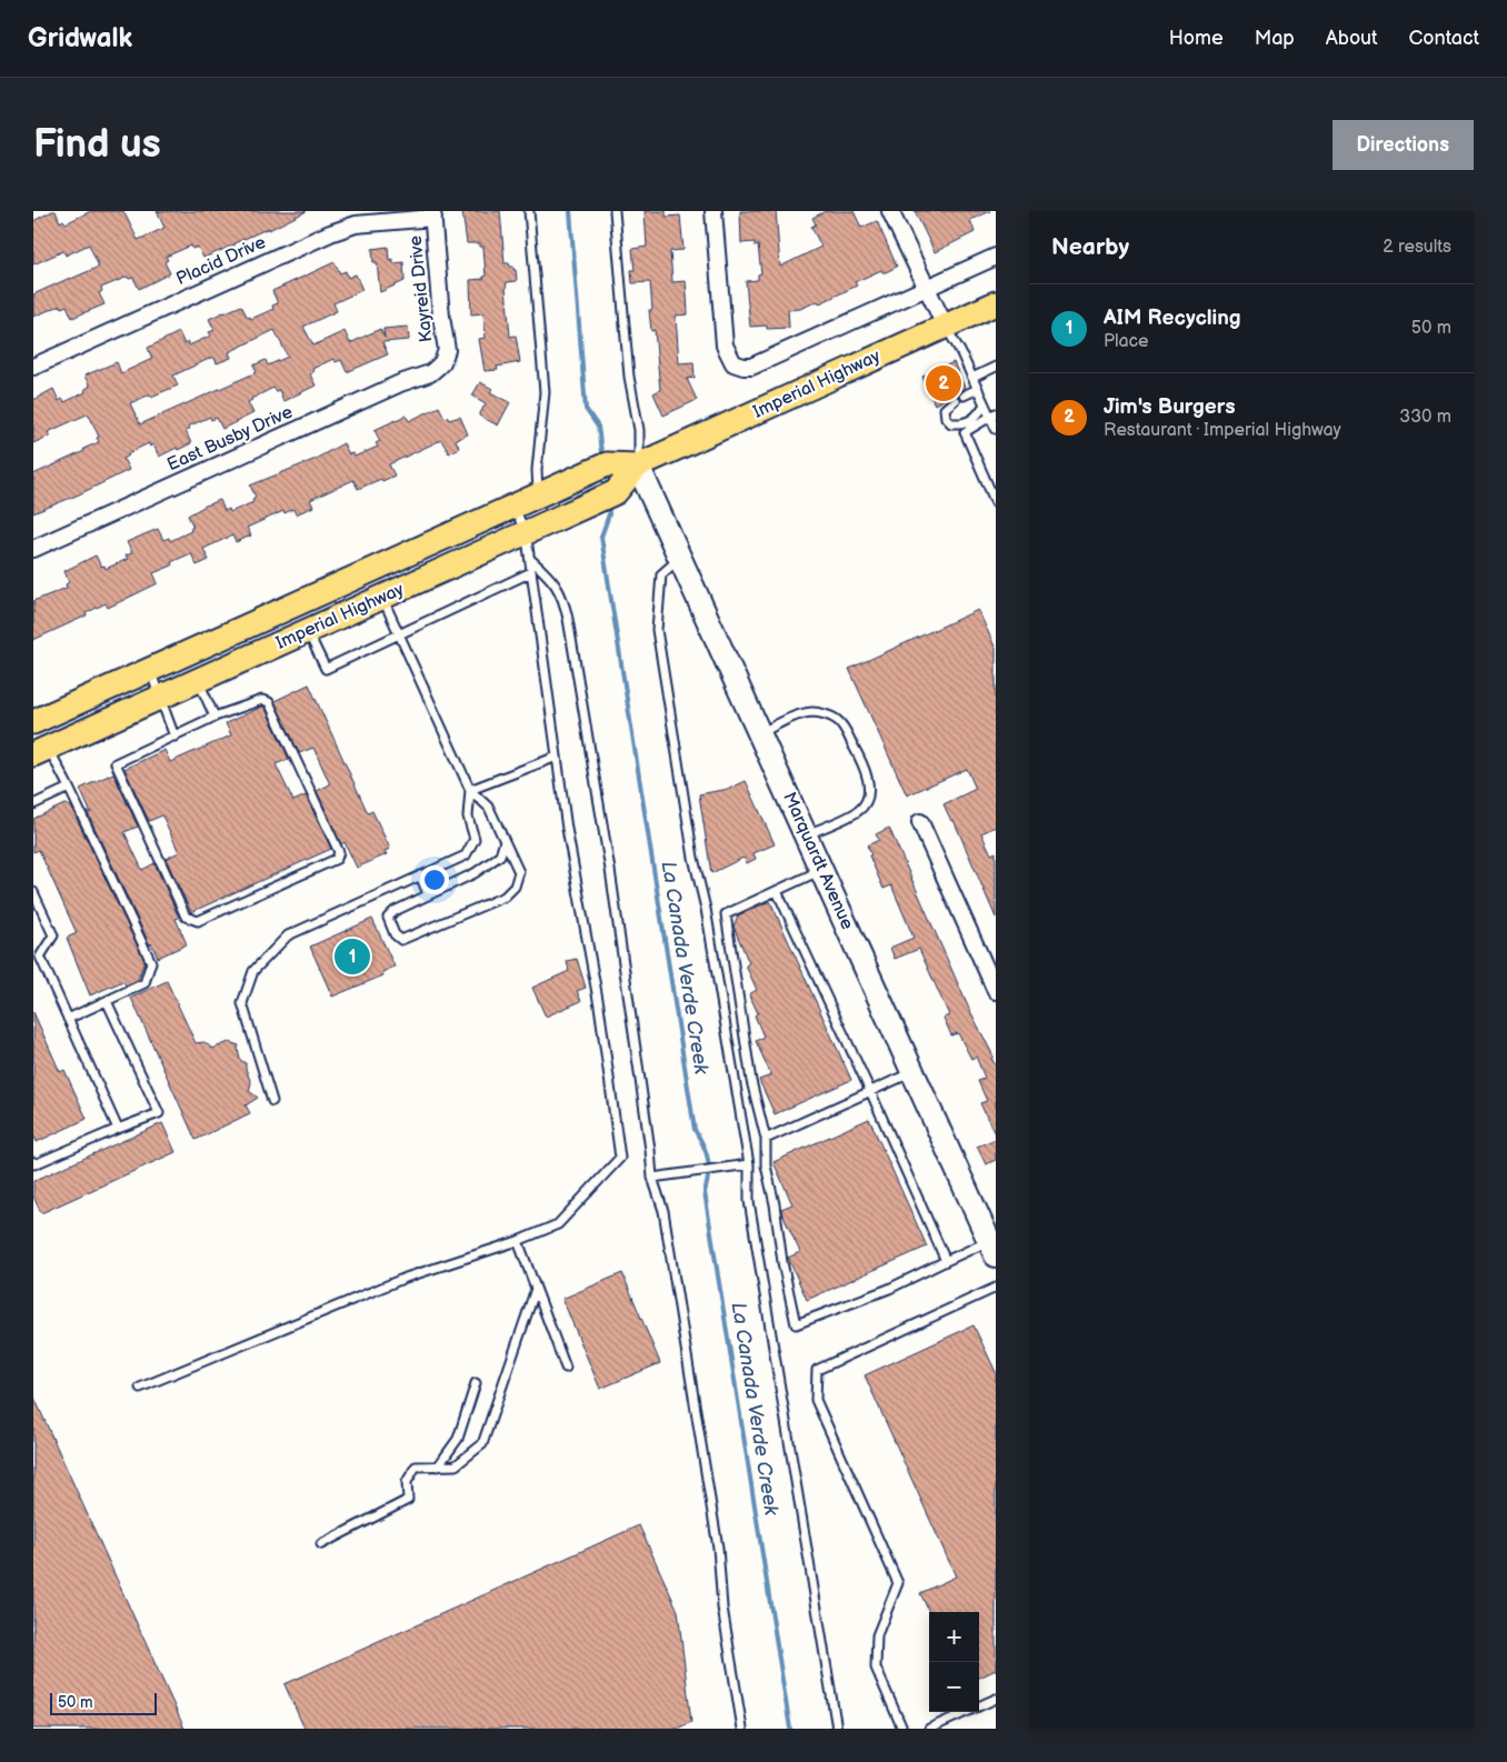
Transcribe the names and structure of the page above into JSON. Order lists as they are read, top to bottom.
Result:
{
  "streets": {
    "main road": ["Imperial Highway"],
    "street": [
      "Placid Drive",
      "Kayreid Drive",
      "East Busby Drive",
      "Marquardt Avenue"
    ]
  },
  "crossings": [
    ["Placid Drive", "Kayreid Drive"],
    ["Kayreid Drive", "East Busby Drive"],
    ["Imperial Highway", "Marquardt Avenue"]
  ],
  "water": ["La Canada Verde Creek"],
  "scale_bar": "50 m",
  "page": {
    "header": "Gridwalk",
    "nav": [
      "Home",
      "Map",
      "About",
      "Contact"
    ],
    "buttons": "Directions",
    "title": "Find us",
    "heading": ["Nearby", "2 results"],
    "list": [
      {
        "mark": "1",
        "name": "AIM Recycling",
        "note": "Place",
        "value": "50 m"
      },
      {
        "mark": "2",
        "name": "Jim's Burgers",
        "note": "Restaurant · Imperial Highway",
        "value": "330 m"
      }
    ],
    "pins": ["2", "1"],
    "map_buttons": ["+", "−"],
    "scale": "50 m"
  }
}
